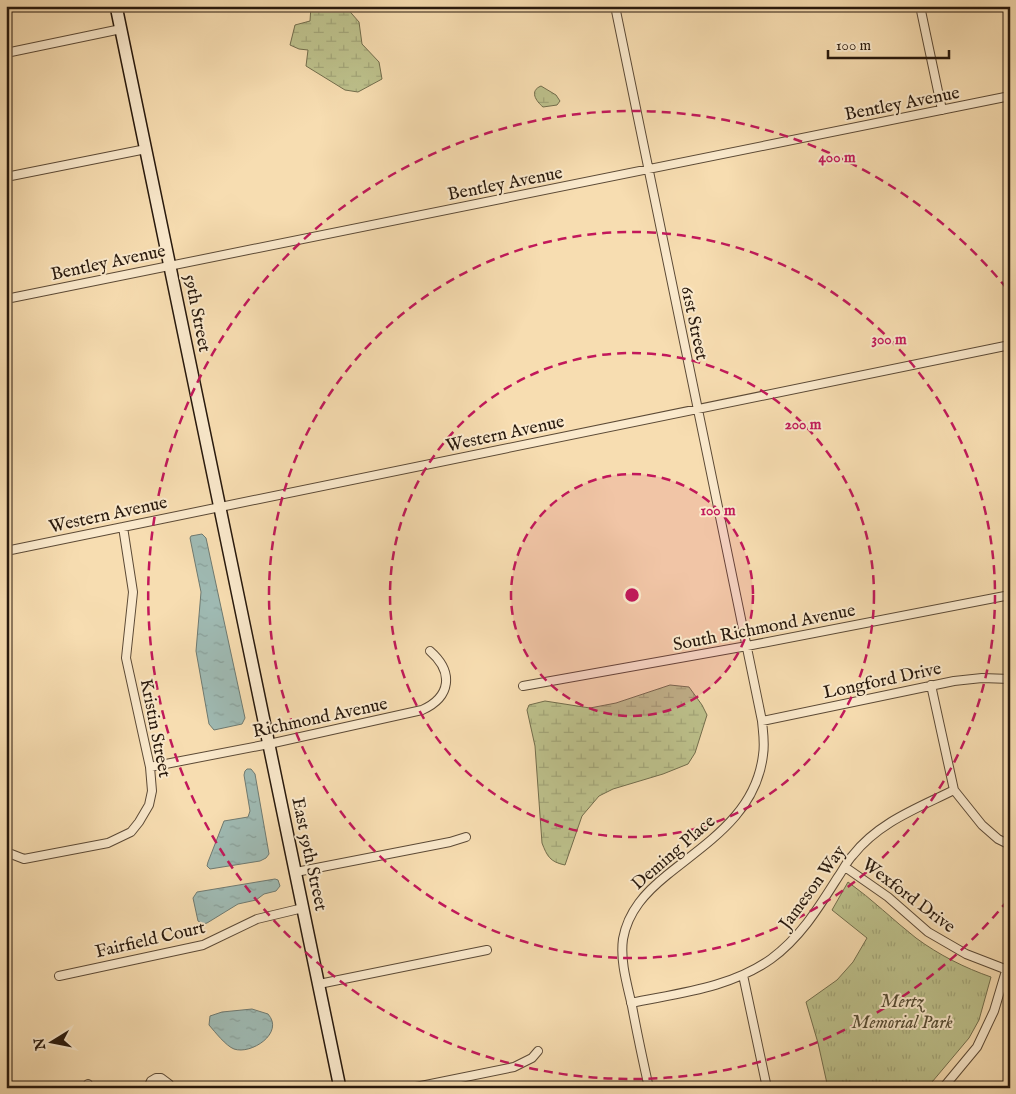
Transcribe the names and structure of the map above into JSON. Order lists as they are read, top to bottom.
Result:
{
  "streets": {
    "street": [
      "Bentley Avenue",
      "59th Street",
      "61st Street",
      "Western Avenue",
      "South Richmond Avenue",
      "Longford Drive",
      "Richmond Avenue",
      "Kristin Street",
      "Deming Place",
      "East 59th Street",
      "Jameson Way",
      "Wexford Drive",
      "Fairfield Court"
    ]
  },
  "crossings": [
    ["Bentley Avenue", "59th Street"],
    ["Bentley Avenue", "61st Street"],
    ["59th Street", "Western Avenue"],
    ["59th Street", "East 59th Street"],
    ["61st Street", "Western Avenue"],
    ["61st Street", "South Richmond Avenue"],
    ["61st Street", "Deming Place"],
    ["Western Avenue", "Kristin Street"],
    ["South Richmond Avenue", "Deming Place"],
    ["Longford Drive", "Deming Place"],
    ["Richmond Avenue", "Kristin Street"],
    ["Richmond Avenue", "East 59th Street"],
    ["Deming Place", "Jameson Way"],
    ["East 59th Street", "Fairfield Court"],
    ["Jameson Way", "Wexford Drive"]
  ],
  "parks": ["Mertz Memorial Park"],
  "scale_bar": "100 m",
  "north": "left",
  "rings": [
    "400 m",
    "300 m",
    "200 m",
    "100 m"
  ]
}
